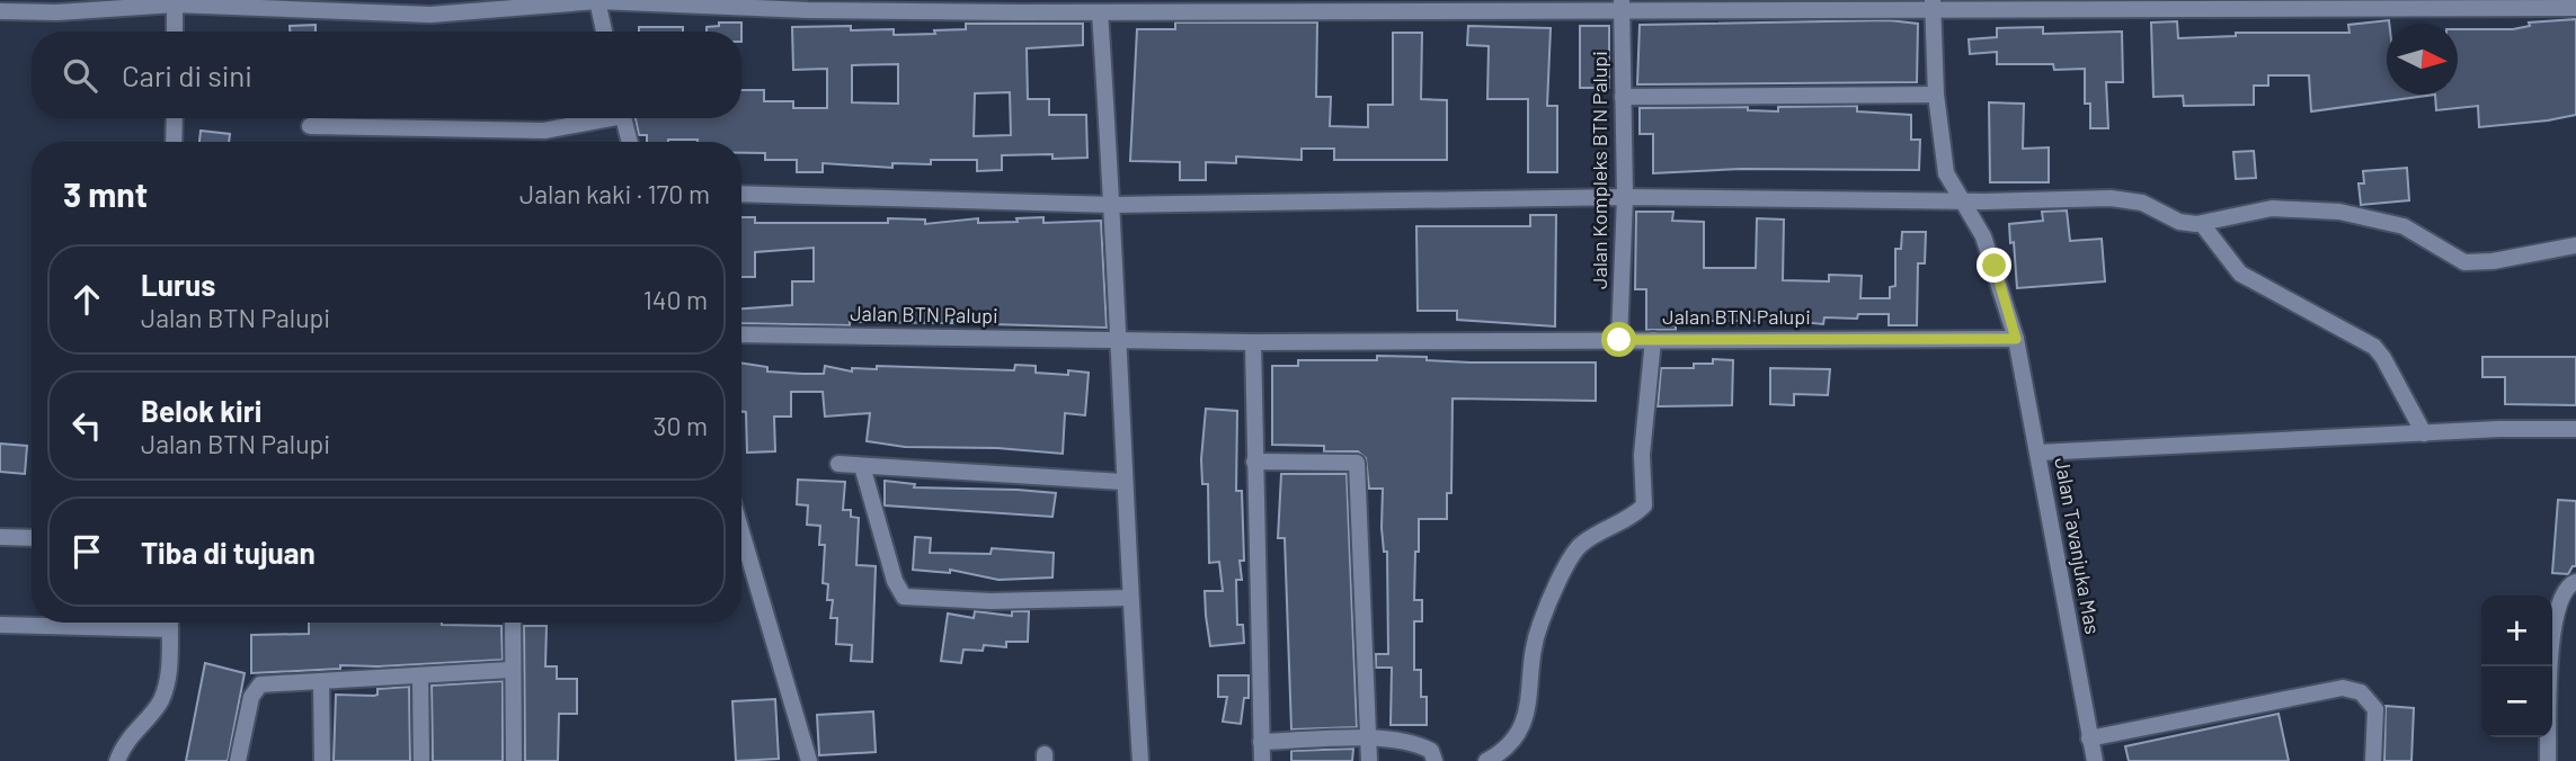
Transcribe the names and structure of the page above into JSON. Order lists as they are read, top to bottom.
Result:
{
  "streets": {
    "street": ["Jalan Kompleks BTN Palupi", "Jalan BTN Palupi", "Jalan Tavanjuka Mas"]
  },
  "crossings": [
    ["Jalan Kompleks BTN Palupi", "Jalan BTN Palupi"],
    ["Jalan BTN Palupi", "Jalan Tavanjuka Mas"]
  ],
  "north": "right",
  "page": {
    "search": "Cari di sini",
    "heading": ["3 mnt", "Jalan kaki · 170 m"],
    "list": [
      ["Lurus", "Jalan BTN Palupi", "140 m"],
      ["Belok kiri", "Jalan BTN Palupi", "30 m"],
      "Tiba di tujuan"
    ],
    "map_buttons": ["+", "−"]
  }
}
